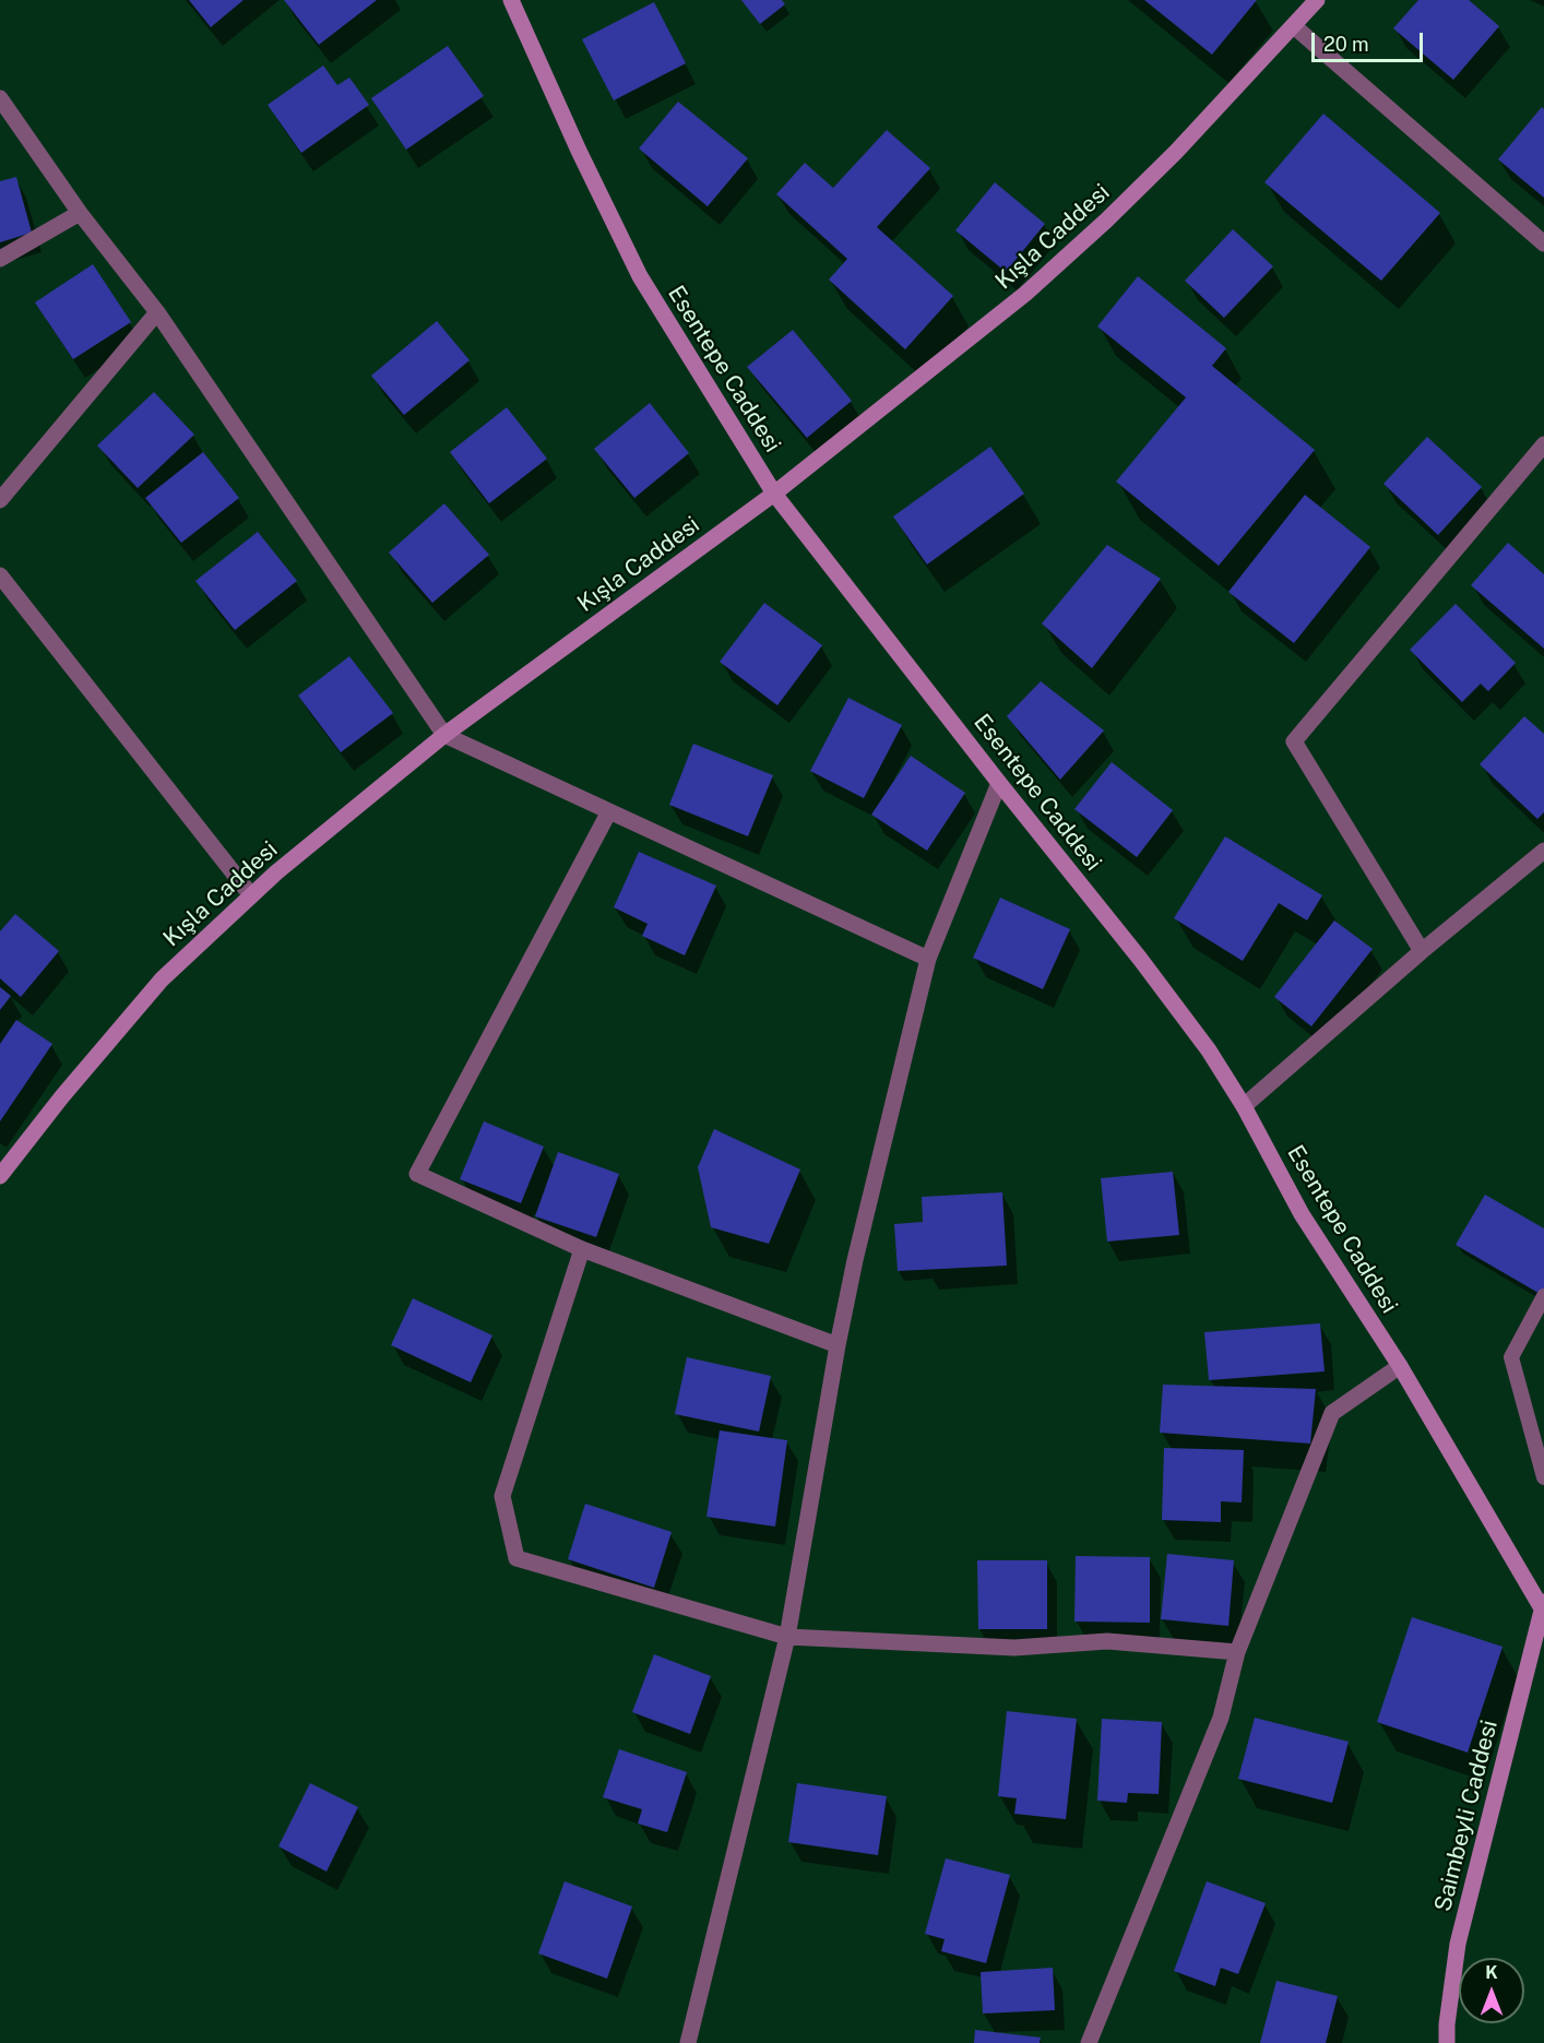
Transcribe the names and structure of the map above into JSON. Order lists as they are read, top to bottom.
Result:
{
  "streets": {
    "street": ["Kışla Caddesi", "Esentepe Caddesi", "Saimbeyli Caddesi"]
  },
  "crossings": [
    ["Kışla Caddesi", "Esentepe Caddesi"],
    ["Esentepe Caddesi", "Saimbeyli Caddesi"]
  ],
  "scale_bar": "20 m",
  "north": "top"
}
